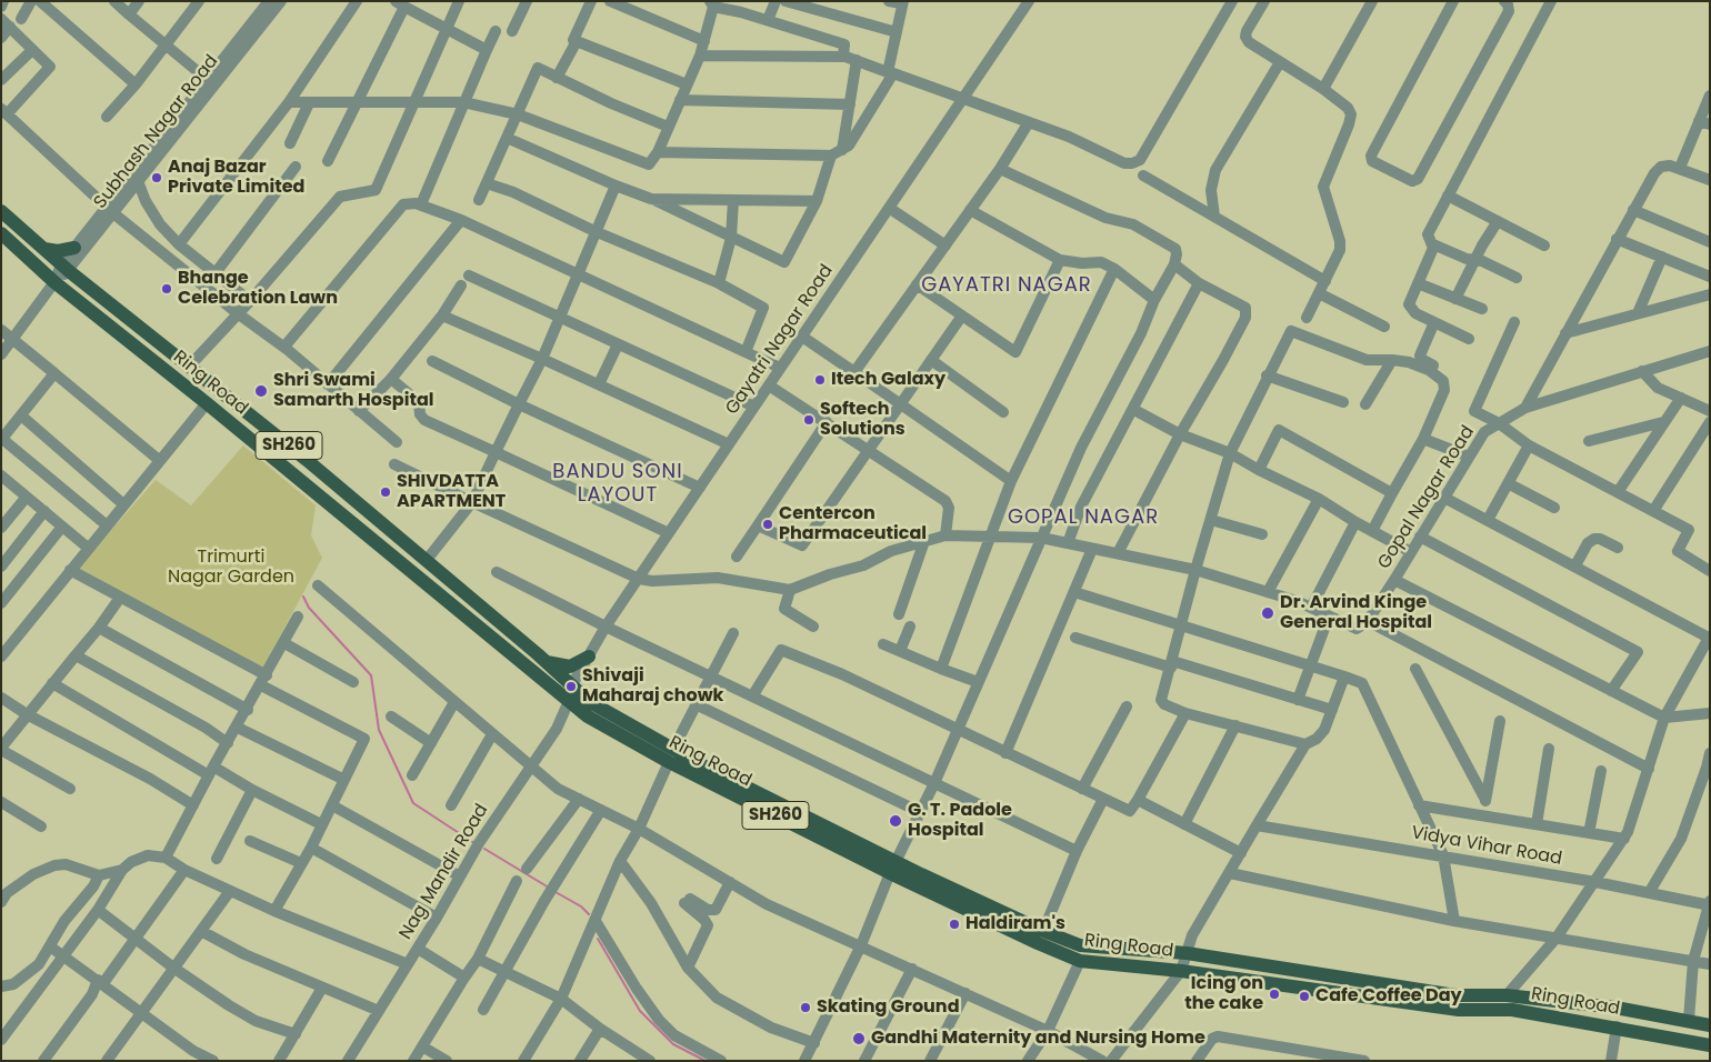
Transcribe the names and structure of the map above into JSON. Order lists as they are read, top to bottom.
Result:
{
  "streets": {
    "main road": ["Ring Road", "SH260"],
    "street": [
      "Subhash Nagar Road",
      "Gayatri Nagar Road",
      "Gopal Nagar Road",
      "Vidya Vihar Road",
      "Nag Mandir Road"
    ]
  },
  "crossings": [
    ["Subhash Nagar Road", "SH260"],
    ["Gayatri Nagar Road", "Ring Road"],
    ["Gayatri Nagar Road", "SH260"],
    ["Gayatri Nagar Road", "Nag Mandir Road"],
    ["Ring Road", "SH260"],
    ["Ring Road", "Nag Mandir Road"]
  ],
  "districts": ["GAYATRI NAGAR", "BANDU SONI LAYOUT", "GOPAL NAGAR"],
  "parks": ["Trimurti Nagar Garden"],
  "places": [
    "Anaj Bazar Private Limited",
    "Bhange Celebration Lawn",
    "Itech Galaxy",
    "Shri Swami Samarth Hospital",
    "Softech Solutions",
    "SHIVDATTA APARTMENT",
    "Centercon Pharmaceutical",
    "Dr. Arvind Kinge General Hospital",
    "Shivaji Maharaj chowk",
    "G. T. Padole Hospital",
    "Haldiram's",
    "Icing on the cake",
    "Cafe Coffee Day",
    "Skating Ground",
    "Gandhi Maternity and Nursing Home"
  ]
}
